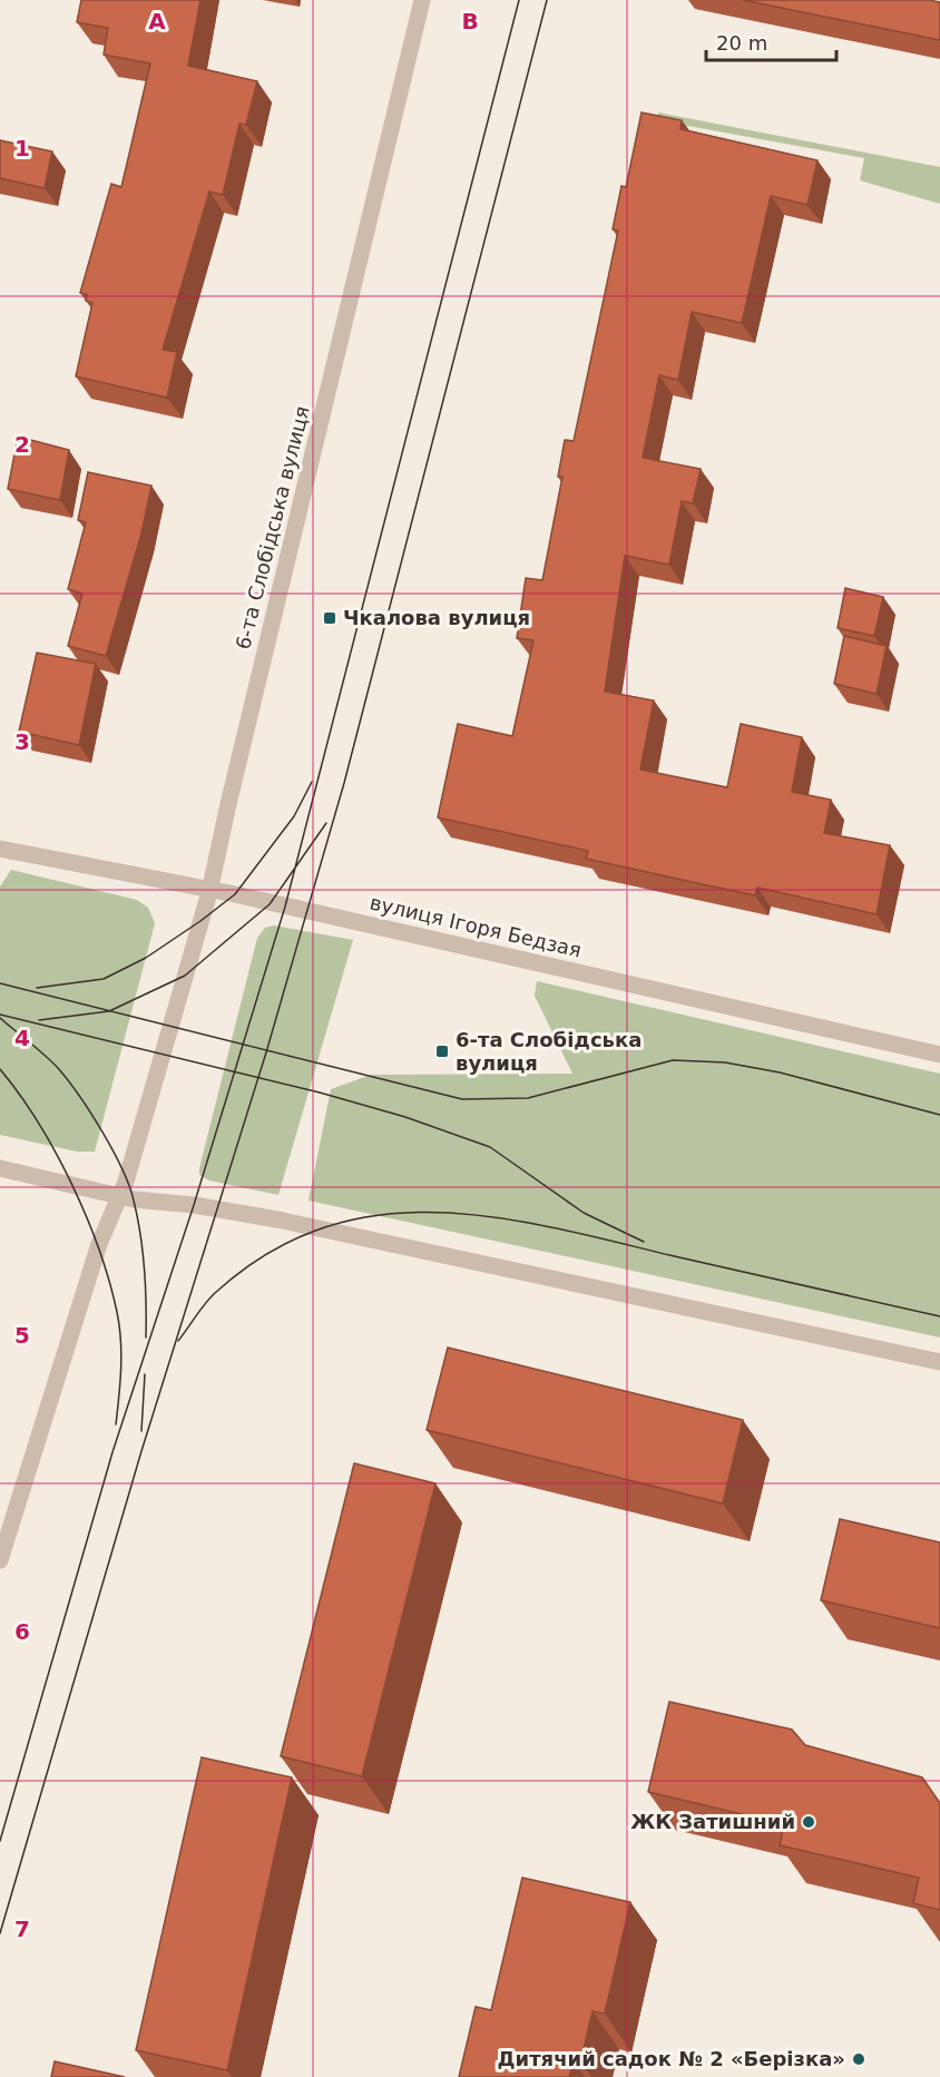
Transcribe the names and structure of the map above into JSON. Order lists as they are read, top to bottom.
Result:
{
  "streets": {
    "street": ["6-та Слобідська вулиця", "вулиця Ігоря Бедзая"]
  },
  "crossings": [
    ["6-та Слобідська вулиця", "вулиця Ігоря Бедзая"]
  ],
  "places": {
    "transit": ["Чкалова вулиця", "6-та Слобідська вулиця"],
    "other": ["ЖК Затишний", "Дитячий садок № 2 «Берізка»"]
  },
  "scale_bar": "20 m",
  "grid": {
    "columns": ["A", "B"],
    "rows": [
      "1",
      "2",
      "3",
      "4",
      "5",
      "6",
      "7"
    ]
  }
}
